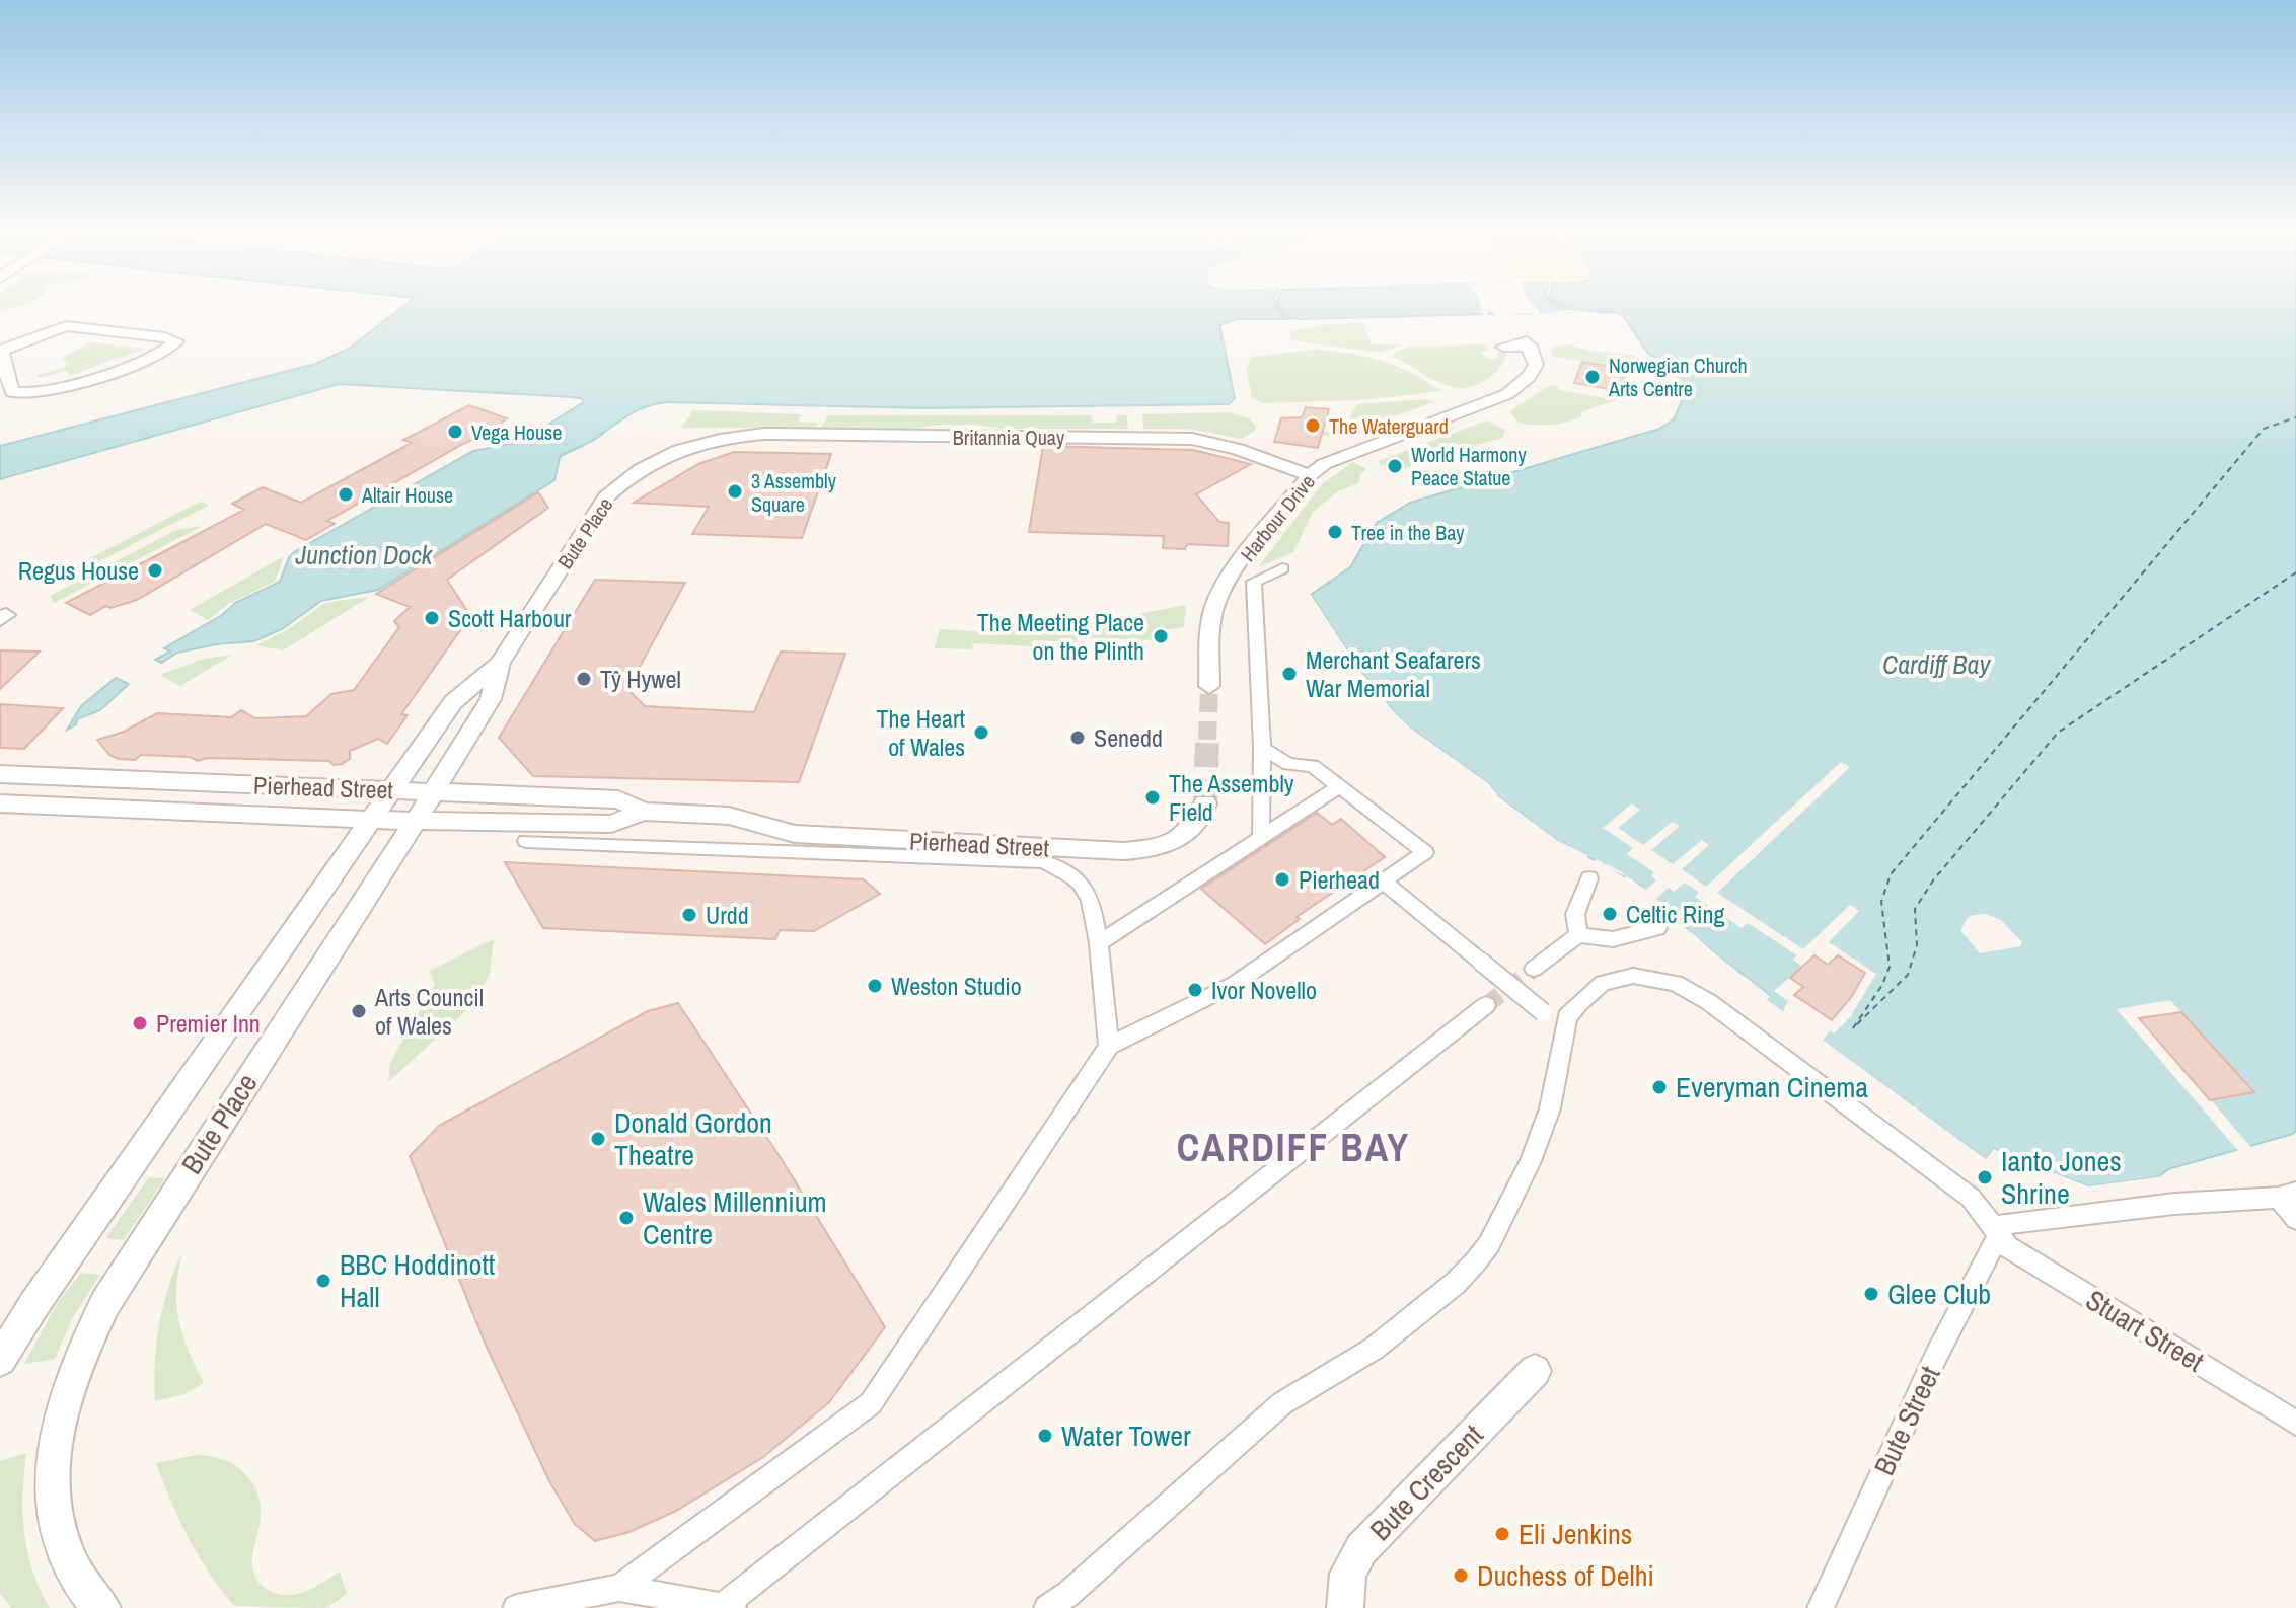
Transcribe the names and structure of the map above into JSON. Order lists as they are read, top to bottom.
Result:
{
  "streets": {
    "street": [
      "Britannia Quay",
      "Harbour Drive",
      "Bute Place",
      "Pierhead Street",
      "Stuart Street",
      "Bute Street",
      "Bute Crescent"
    ]
  },
  "crossings": [
    ["Britannia Quay", "Harbour Drive"],
    ["Britannia Quay", "Bute Place"],
    ["Bute Place", "Pierhead Street"],
    ["Stuart Street", "Bute Street"]
  ],
  "districts": ["CARDIFF BAY"],
  "water": ["Junction Dock", "Cardiff Bay"],
  "places": [
    "Norwegian Church Arts Centre",
    "The Waterguard",
    "Vega House",
    "World Harmony Peace Statue",
    "3 Assembly Square",
    "Altair House",
    "Tree in the Bay",
    "Regus House",
    "Scott Harbour",
    "The Meeting Place on the Plinth",
    "Merchant Seafarers War Memorial",
    "Tŷ Hywel",
    "The Heart of Wales",
    "Senedd",
    "The Assembly Field",
    "Pierhead",
    "Celtic Ring",
    "Urdd",
    "Weston Studio",
    "Ivor Novello",
    "Arts Council of Wales",
    "Premier Inn",
    "Everyman Cinema",
    "Donald Gordon Theatre",
    "Ianto Jones Shrine",
    "Wales Millennium Centre",
    "BBC Hoddinott Hall",
    "Glee Club",
    "Water Tower",
    "Eli Jenkins",
    "Duchess of Delhi"
  ]
}
